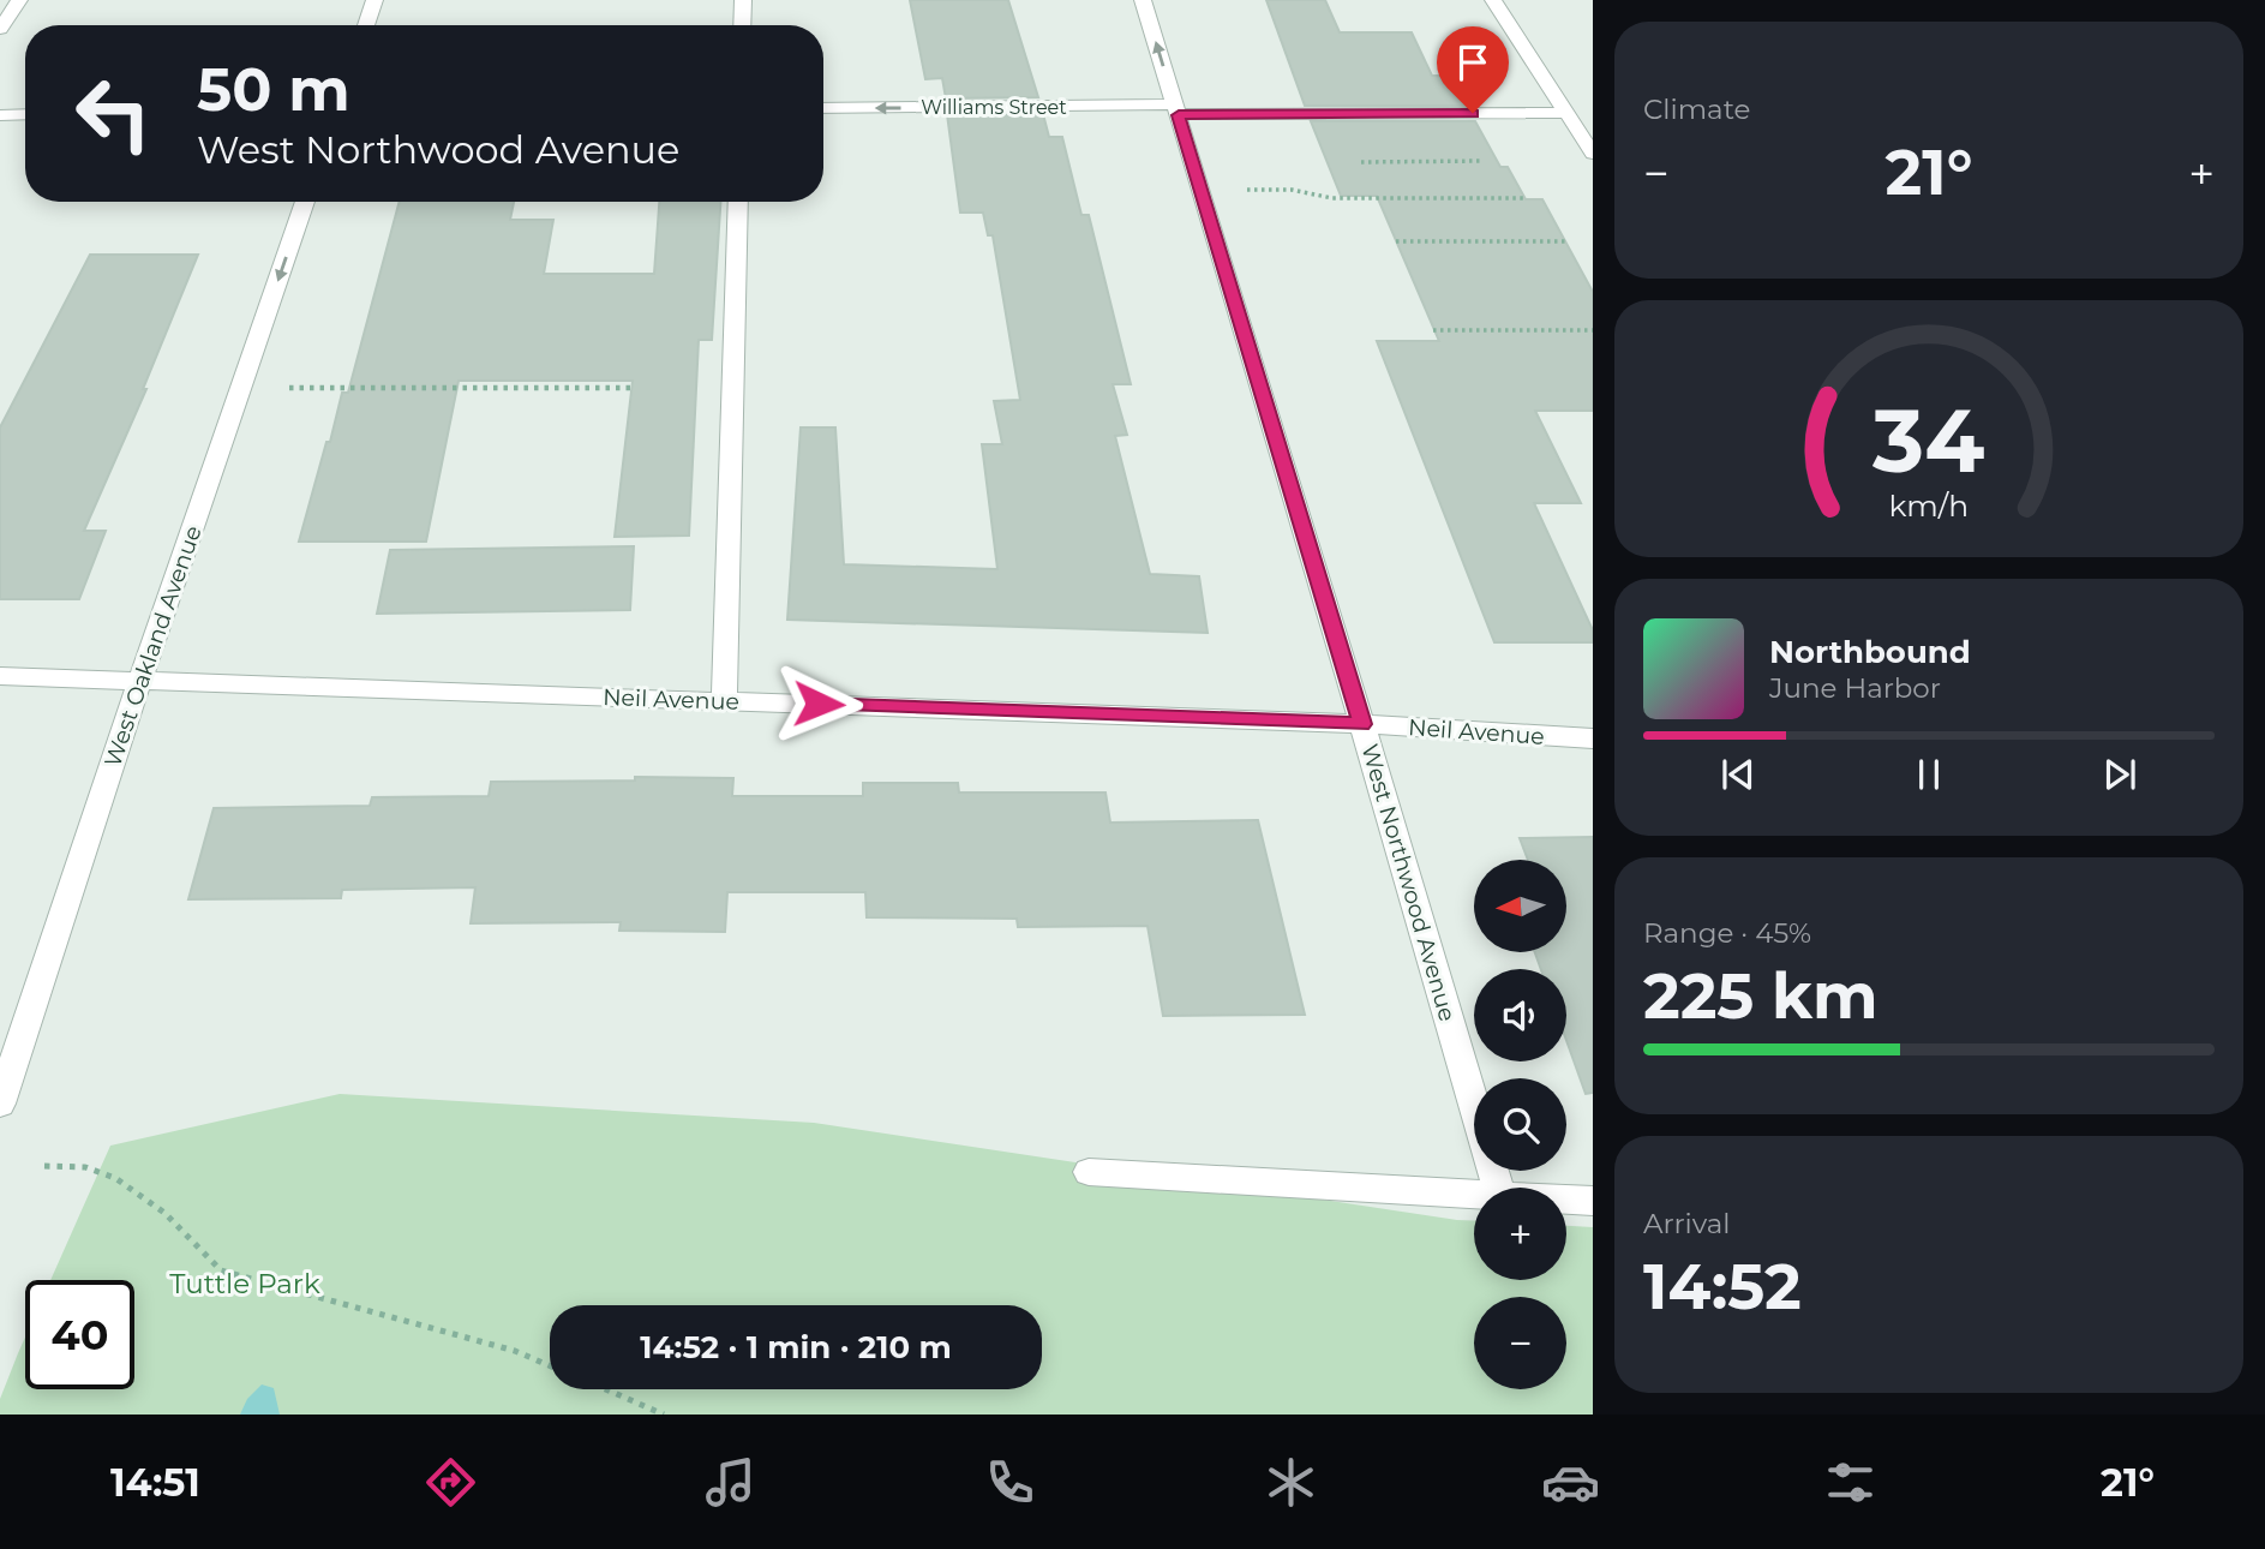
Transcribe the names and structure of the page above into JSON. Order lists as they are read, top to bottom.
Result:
{
  "streets": {
    "street": [
      "Williams Street",
      "West Oakland Avenue",
      "Neil Avenue",
      "West Northwood Avenue"
    ]
  },
  "crossings": [
    ["Williams Street", "West Northwood Avenue"],
    ["West Oakland Avenue", "Neil Avenue"],
    ["Neil Avenue", "West Northwood Avenue"]
  ],
  "one_way": ["Williams Street", "West Oakland Avenue"],
  "parks": ["Tuttle Park"],
  "north": "left",
  "page": {
    "tile": [
      "Climate",
      ["Range · 45%", "225 km"],
      ["Arrival", "14:52"]
    ],
    "turn": ["50 m", "West Northwood Avenue"],
    "heat": ["−", "21°", "+"],
    "song": ["Northbound", "June Harbor"],
    "map_buttons": ["+", "−"],
    "limit": "40",
    "trip": "14:52 · 1 min · 210 m",
    "tabs": ["14:51", "21°"],
    "gauge": ["34", "km/h"]
  }
}
